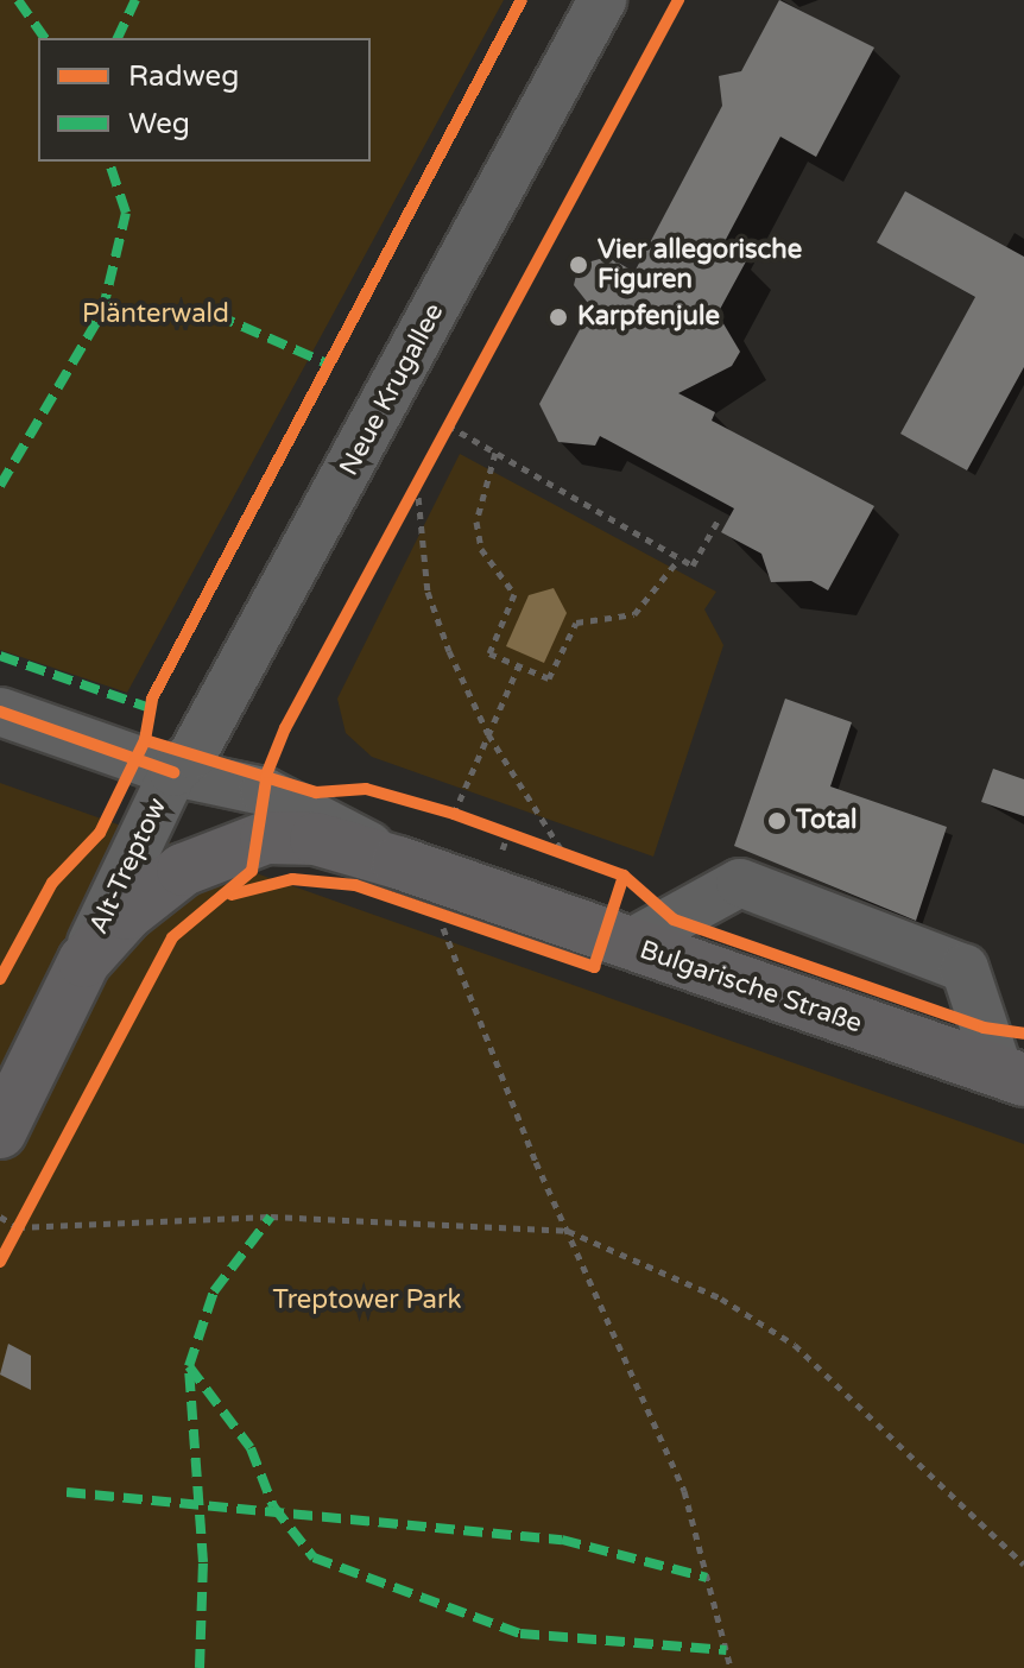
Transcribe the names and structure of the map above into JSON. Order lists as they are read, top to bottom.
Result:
{
  "streets": {
    "main road": ["Alt-Treptow", "Bulgarische Straße"],
    "street": ["Neue Krugallee"]
  },
  "crossings": [
    ["Neue Krugallee", "Alt-Treptow"],
    ["Neue Krugallee", "Bulgarische Straße"],
    ["Alt-Treptow", "Bulgarische Straße"]
  ],
  "parks": ["Plänterwald", "Treptower Park"],
  "places": ["Vier allegorische Figuren", "Karpfenjule", "Total"],
  "legend": ["Radweg", "Weg"]
}
